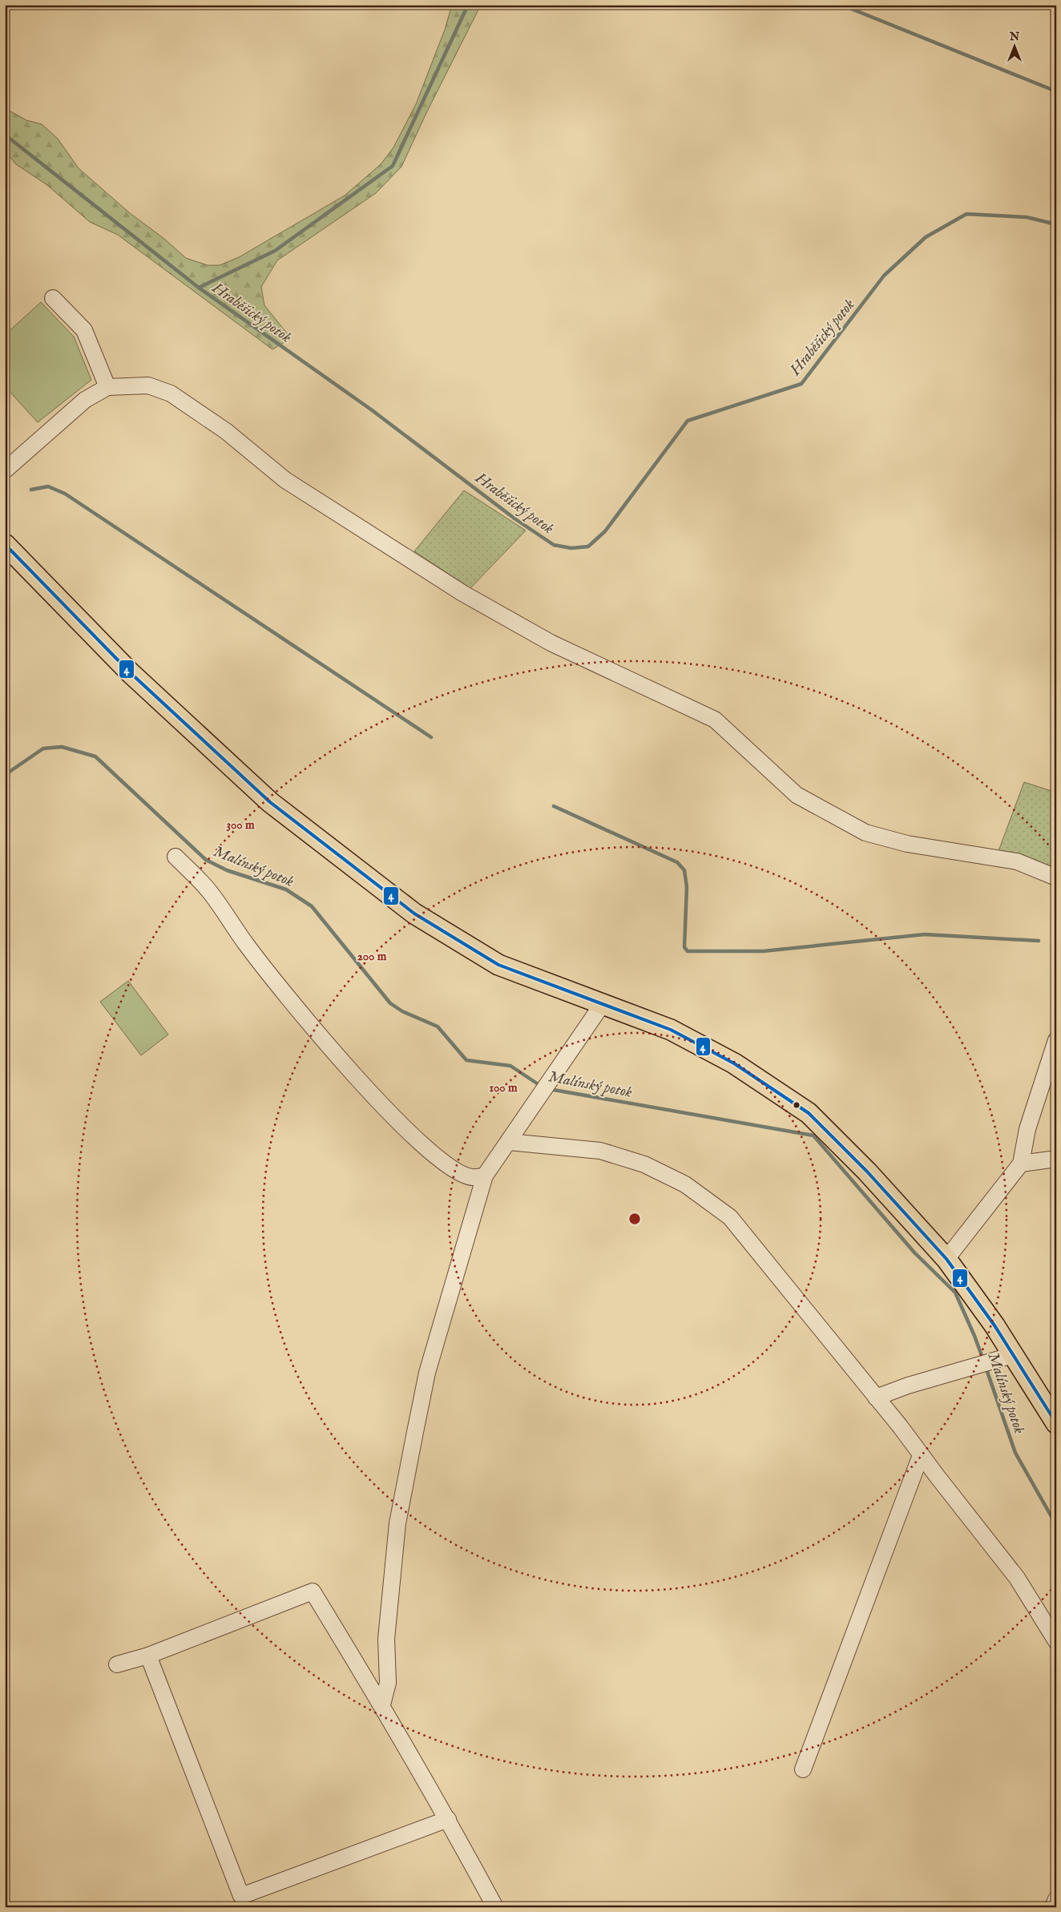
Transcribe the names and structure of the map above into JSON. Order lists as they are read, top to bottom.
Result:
{
  "water": ["Hraběšický potok", "Malínský potok"],
  "lines": ["transit line 4"],
  "north": "top",
  "rings": ["300 m", "200 m", "100 m"]
}
